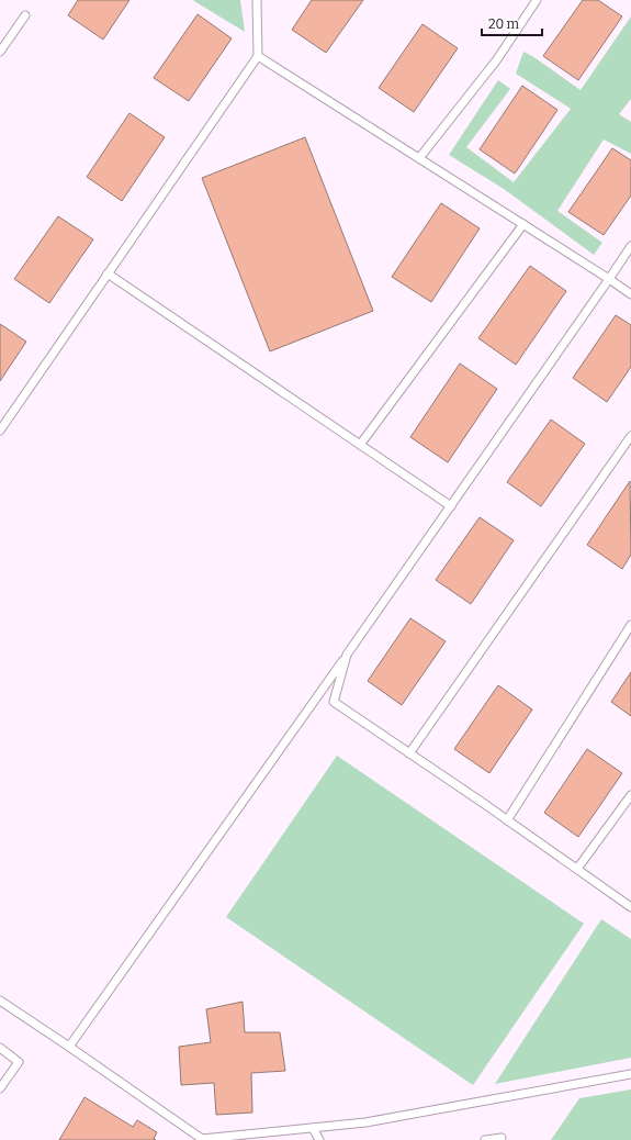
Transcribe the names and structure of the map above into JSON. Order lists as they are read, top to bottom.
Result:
{
  "scale_bar": "20 m"
}
